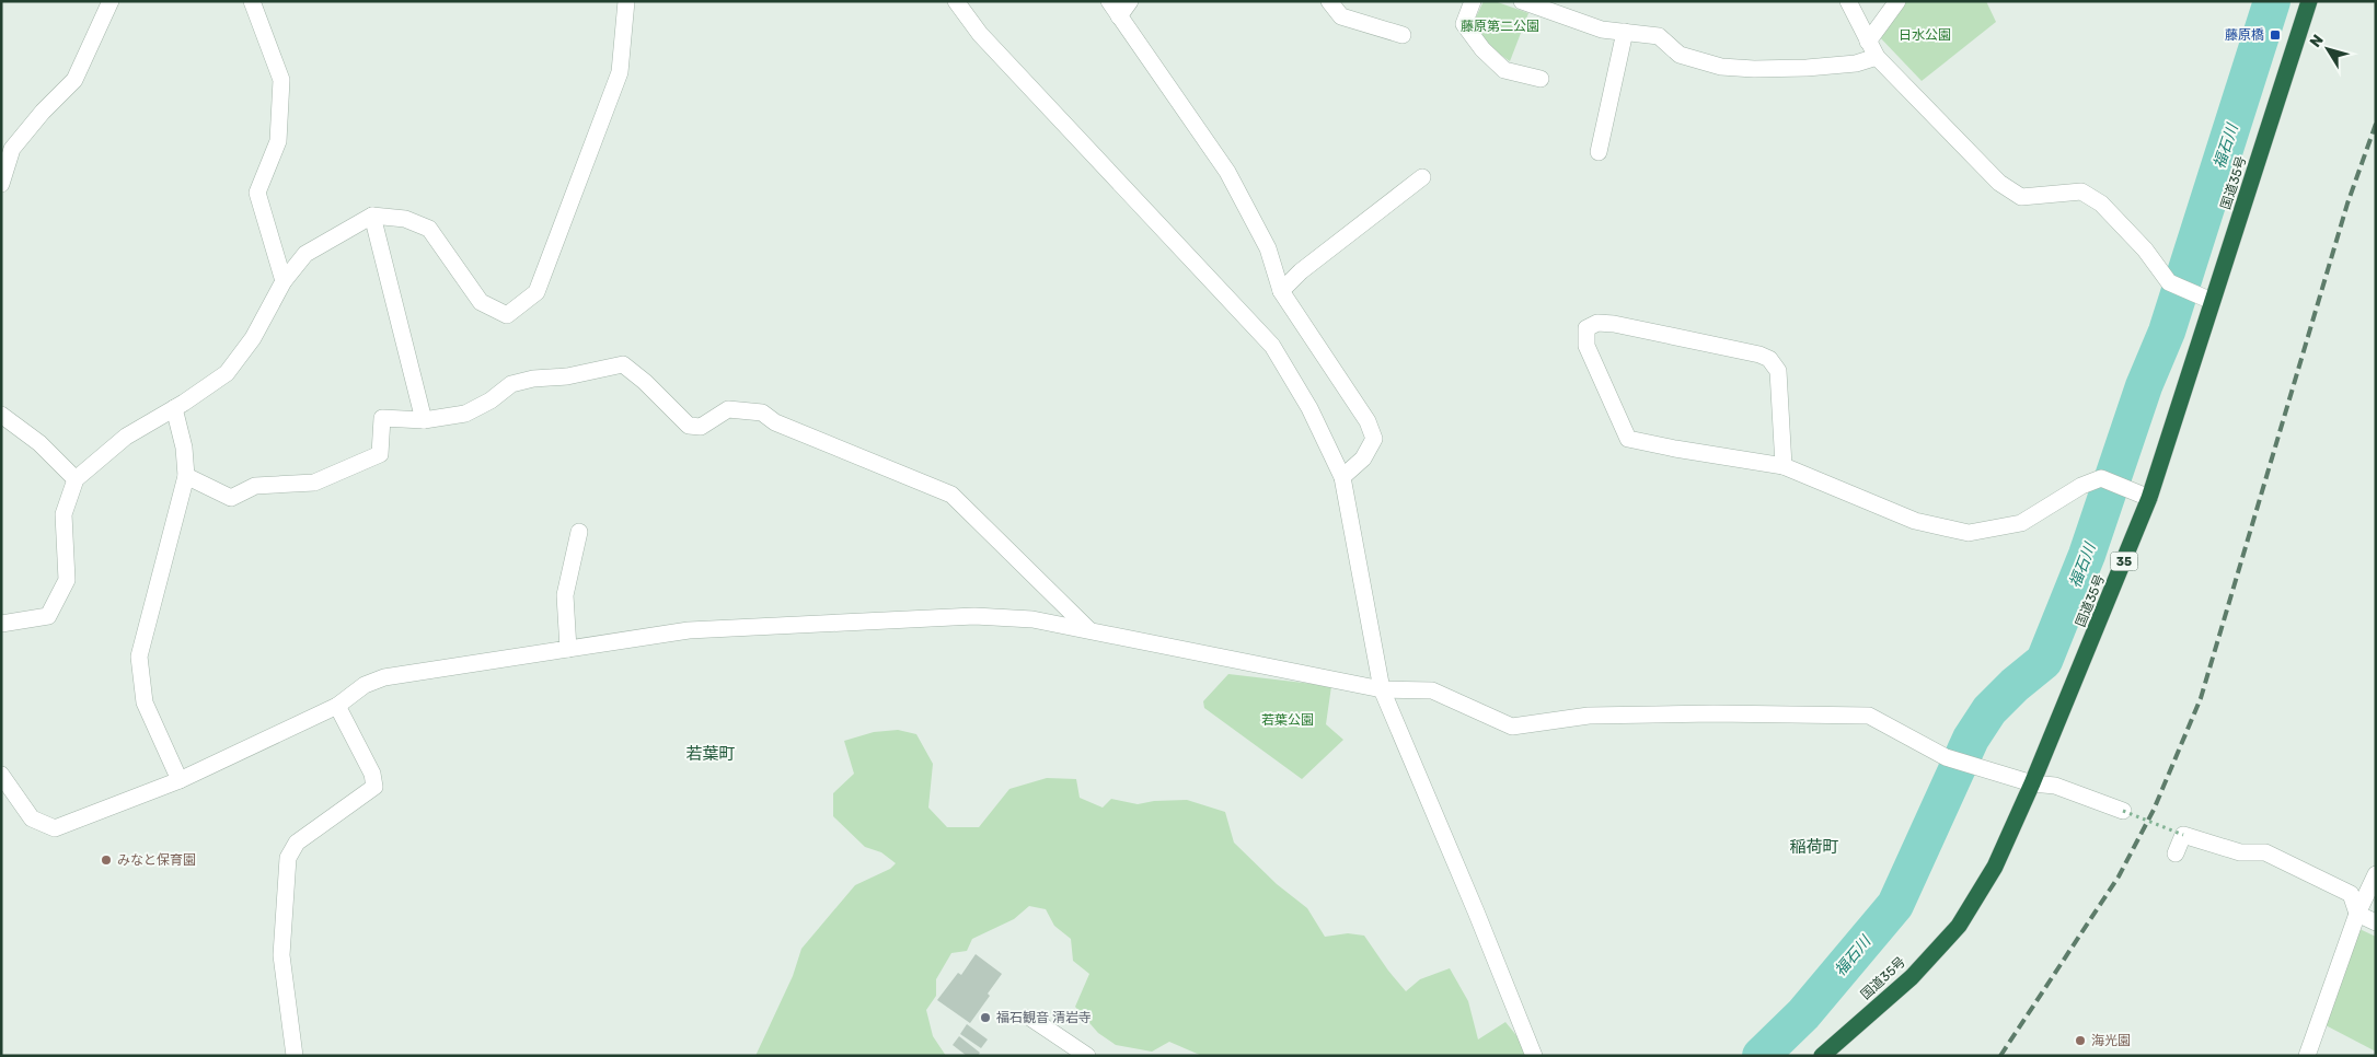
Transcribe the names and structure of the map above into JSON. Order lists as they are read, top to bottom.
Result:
{
  "streets": {
    "highway": ["国道35号", "35"]
  },
  "districts": ["若葉町", "稲荷町"],
  "water": ["福石川"],
  "parks": ["藤原第二公園", "日水公園", "若葉公園"],
  "places": {
    "transit": ["藤原橋"],
    "other": ["みなと保育園", "福石観音 清岩寺", "海光園"]
  },
  "north": "top left"
}
